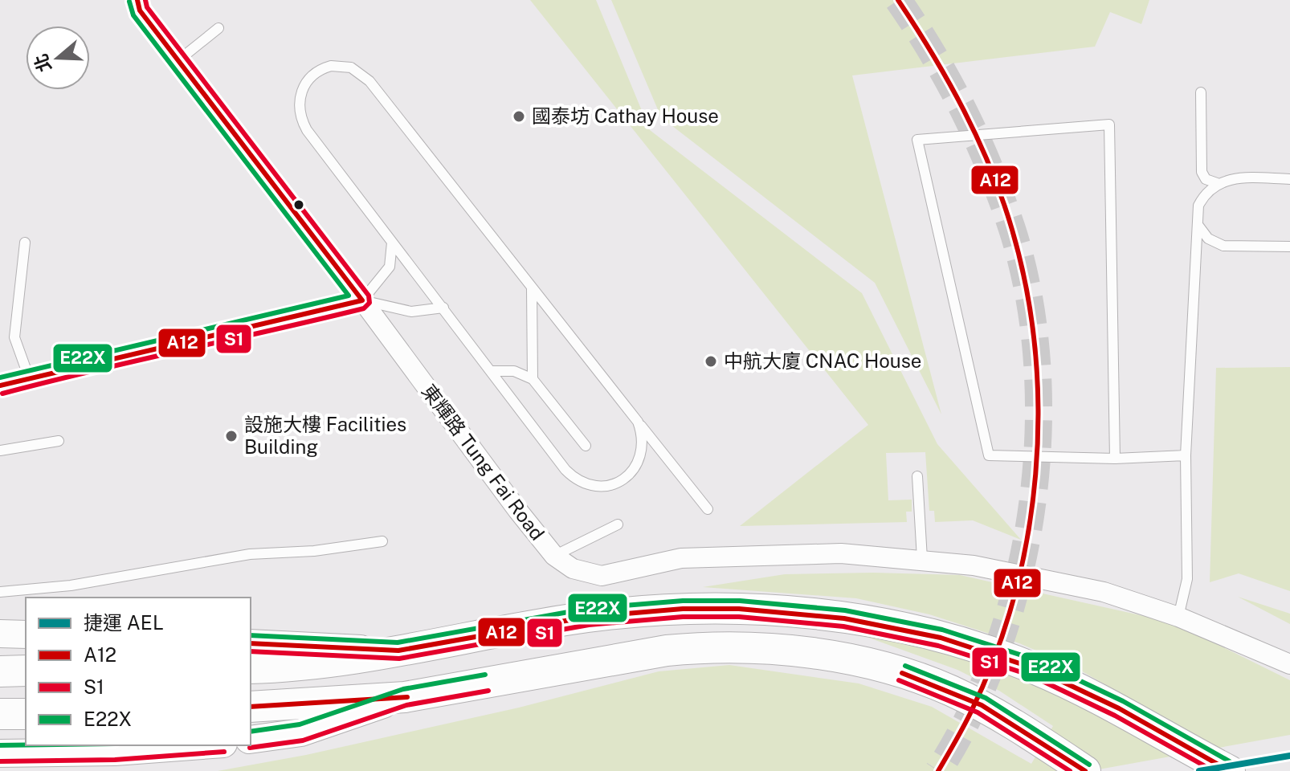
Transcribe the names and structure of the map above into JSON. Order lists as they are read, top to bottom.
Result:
{
  "streets": {
    "street": ["東輝路 Tung Fai Road"]
  },
  "places": ["國泰坊 Cathay House", "中航大廈 CNAC House", "設施大樓 Facilities Building"],
  "lines": [
    "transit line A12",
    "transit line S1",
    "transit line E22X",
    "metro line AEL"
  ],
  "legend": [
    "捷運 AEL",
    "A12",
    "S1",
    "E22X"
  ],
  "north": "left"
}
